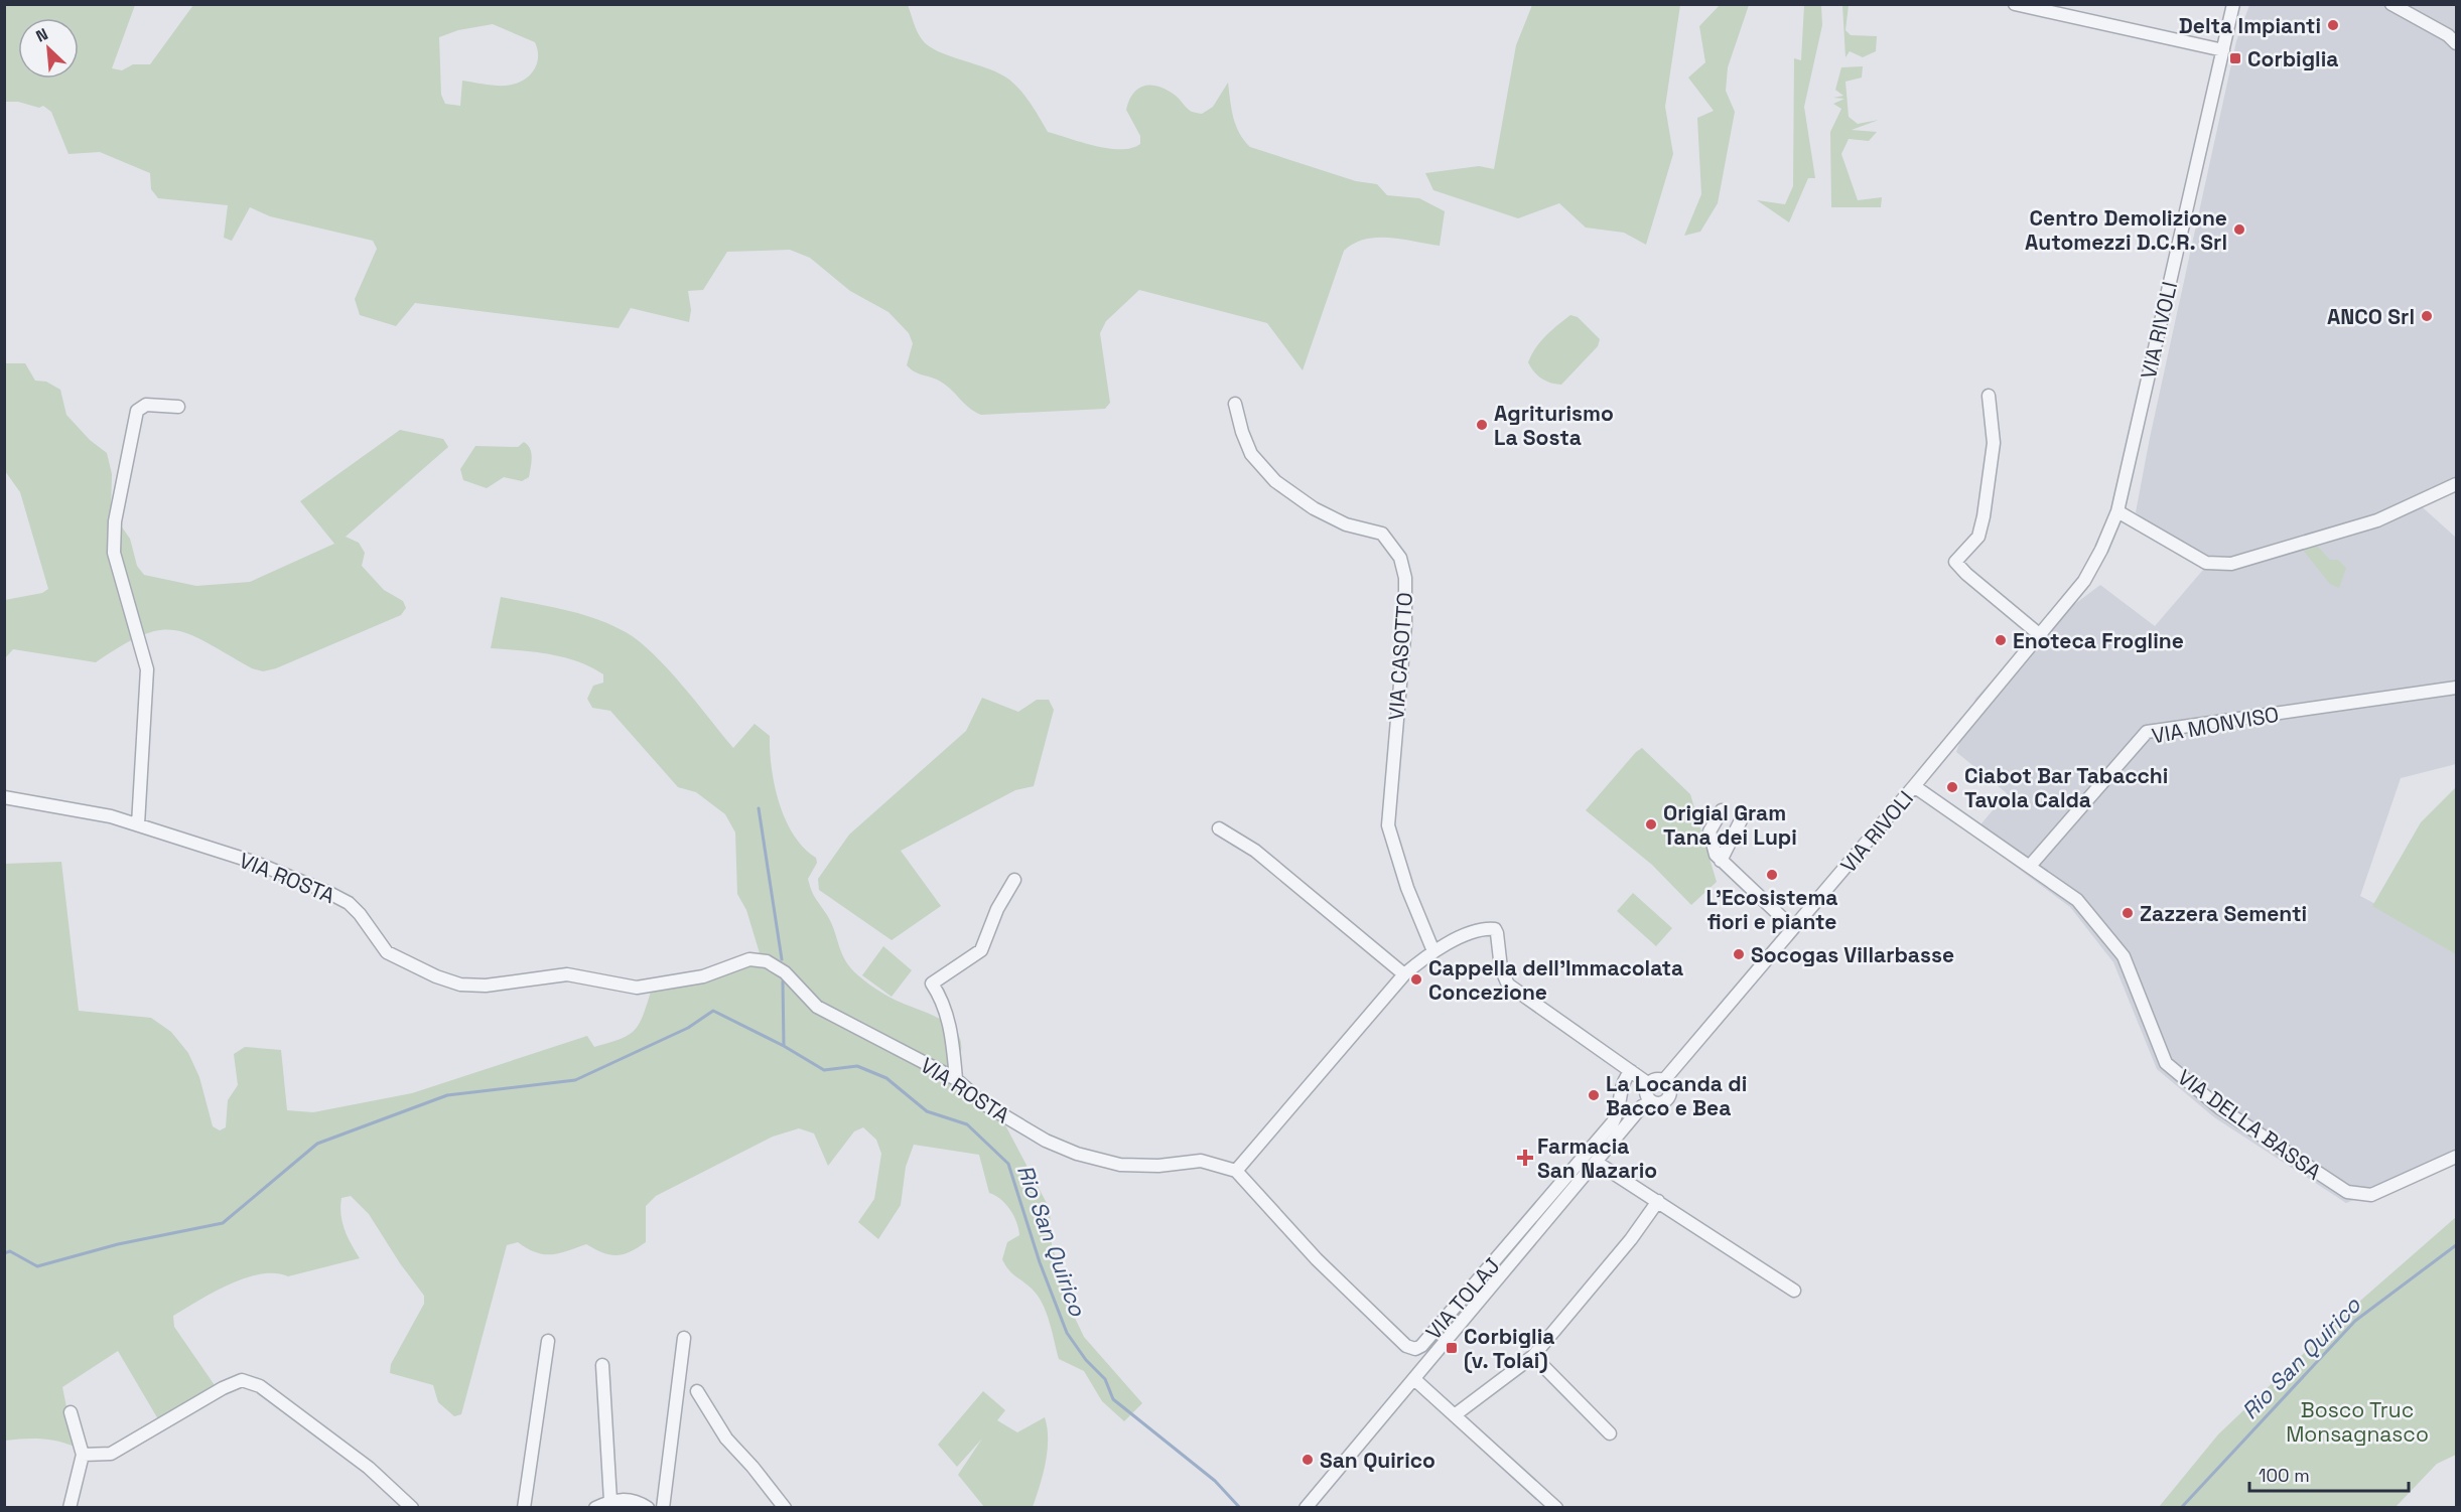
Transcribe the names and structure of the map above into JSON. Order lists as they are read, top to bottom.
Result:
{
  "streets": {
    "street": [
      "VIA RIVOLI",
      "VIA CASOTTO",
      "VIA MONVISO",
      "VIA ROSTA",
      "VIA DELLA BASSA",
      "VIA TOLAJ"
    ]
  },
  "crossings": [
    ["VIA RIVOLI", "VIA DELLA BASSA"],
    ["VIA MONVISO", "VIA DELLA BASSA"],
    ["VIA ROSTA", "VIA TOLAJ"]
  ],
  "water": ["Rio San Quirico"],
  "parks": ["Bosco Truc Monsagnasco"],
  "places": {
    "other": [
      "Delta Impianti",
      "Centro Demolizione Automezzi D.C.R. Srl",
      "ANCO Srl",
      "Agriturismo La Sosta",
      "Enoteca Frogline",
      "Ciabot Bar Tabacchi Tavola Calda",
      "Origial Gram Tana dei Lupi",
      "L'Ecosistema fiori e piante",
      "Zazzera Sementi",
      "Socogas Villarbasse",
      "Cappella dell'Immacolata Concezione",
      "La Locanda di Bacco e Bea",
      "San Quirico"
    ],
    "transit": ["Corbiglia", "Corbiglia (v. Tolai)"],
    "health": ["Farmacia San Nazario"]
  },
  "scale_bar": "100 m",
  "north": "top left"
}
